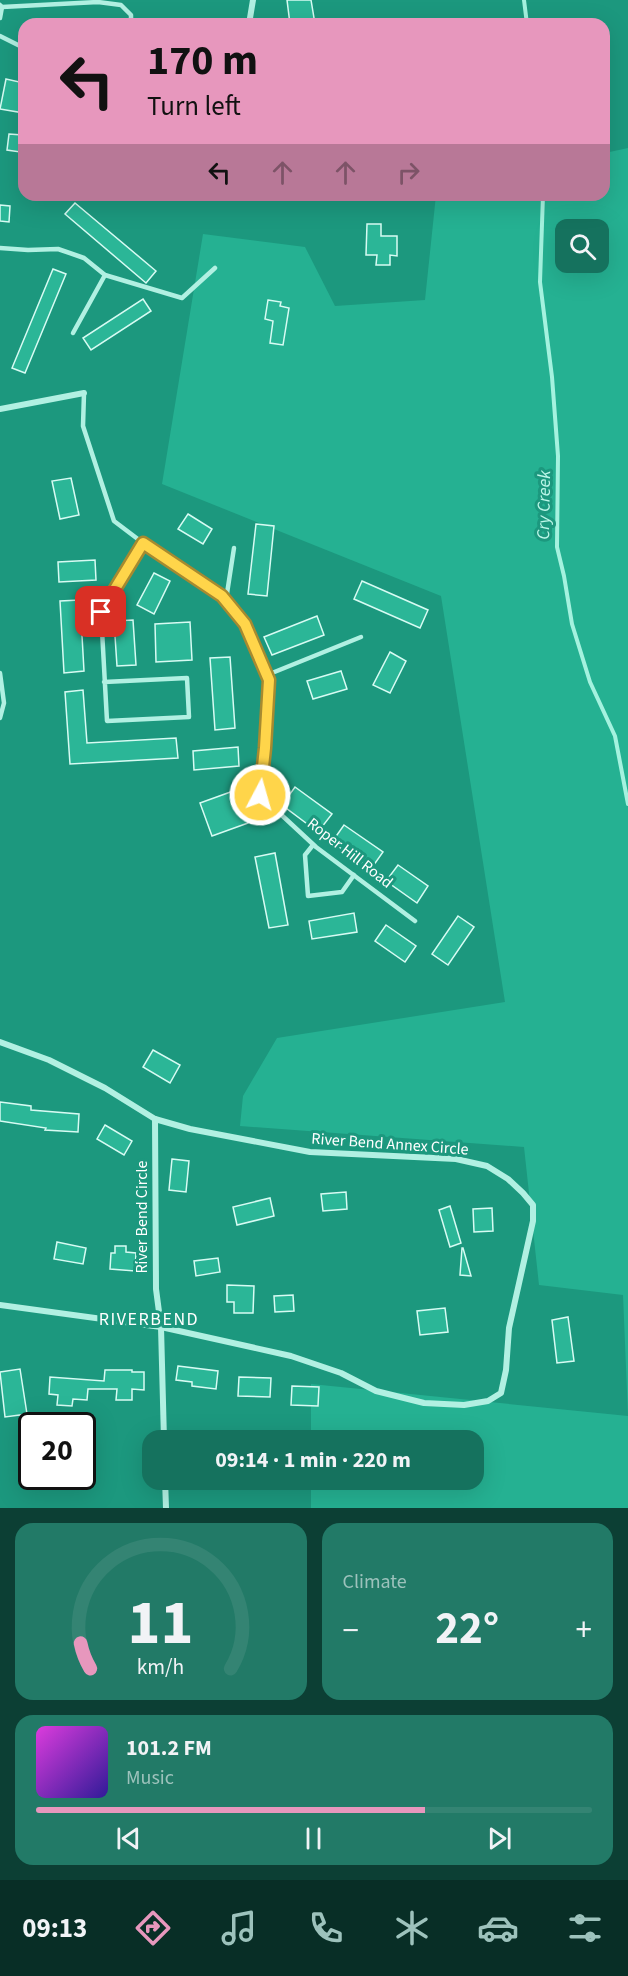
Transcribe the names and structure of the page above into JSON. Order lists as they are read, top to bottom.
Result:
{
  "streets": {
    "street": ["Roper Hill Road", "River Bend Annex Circle", "River Bend Circle"]
  },
  "crossings": [
    ["River Bend Annex Circle", "River Bend Circle"]
  ],
  "districts": ["RIVERBEND"],
  "water": ["Cry Creek"],
  "page": {
    "turn": ["170 m", "Turn left"],
    "limit": "20",
    "trip": "09:14 · 1 min · 220 m",
    "tile": "Climate",
    "heat": ["−", "22°", "+"],
    "song": ["101.2 FM", "Music"],
    "tabs": "09:13",
    "gauge": ["11", "km/h"]
  }
}
